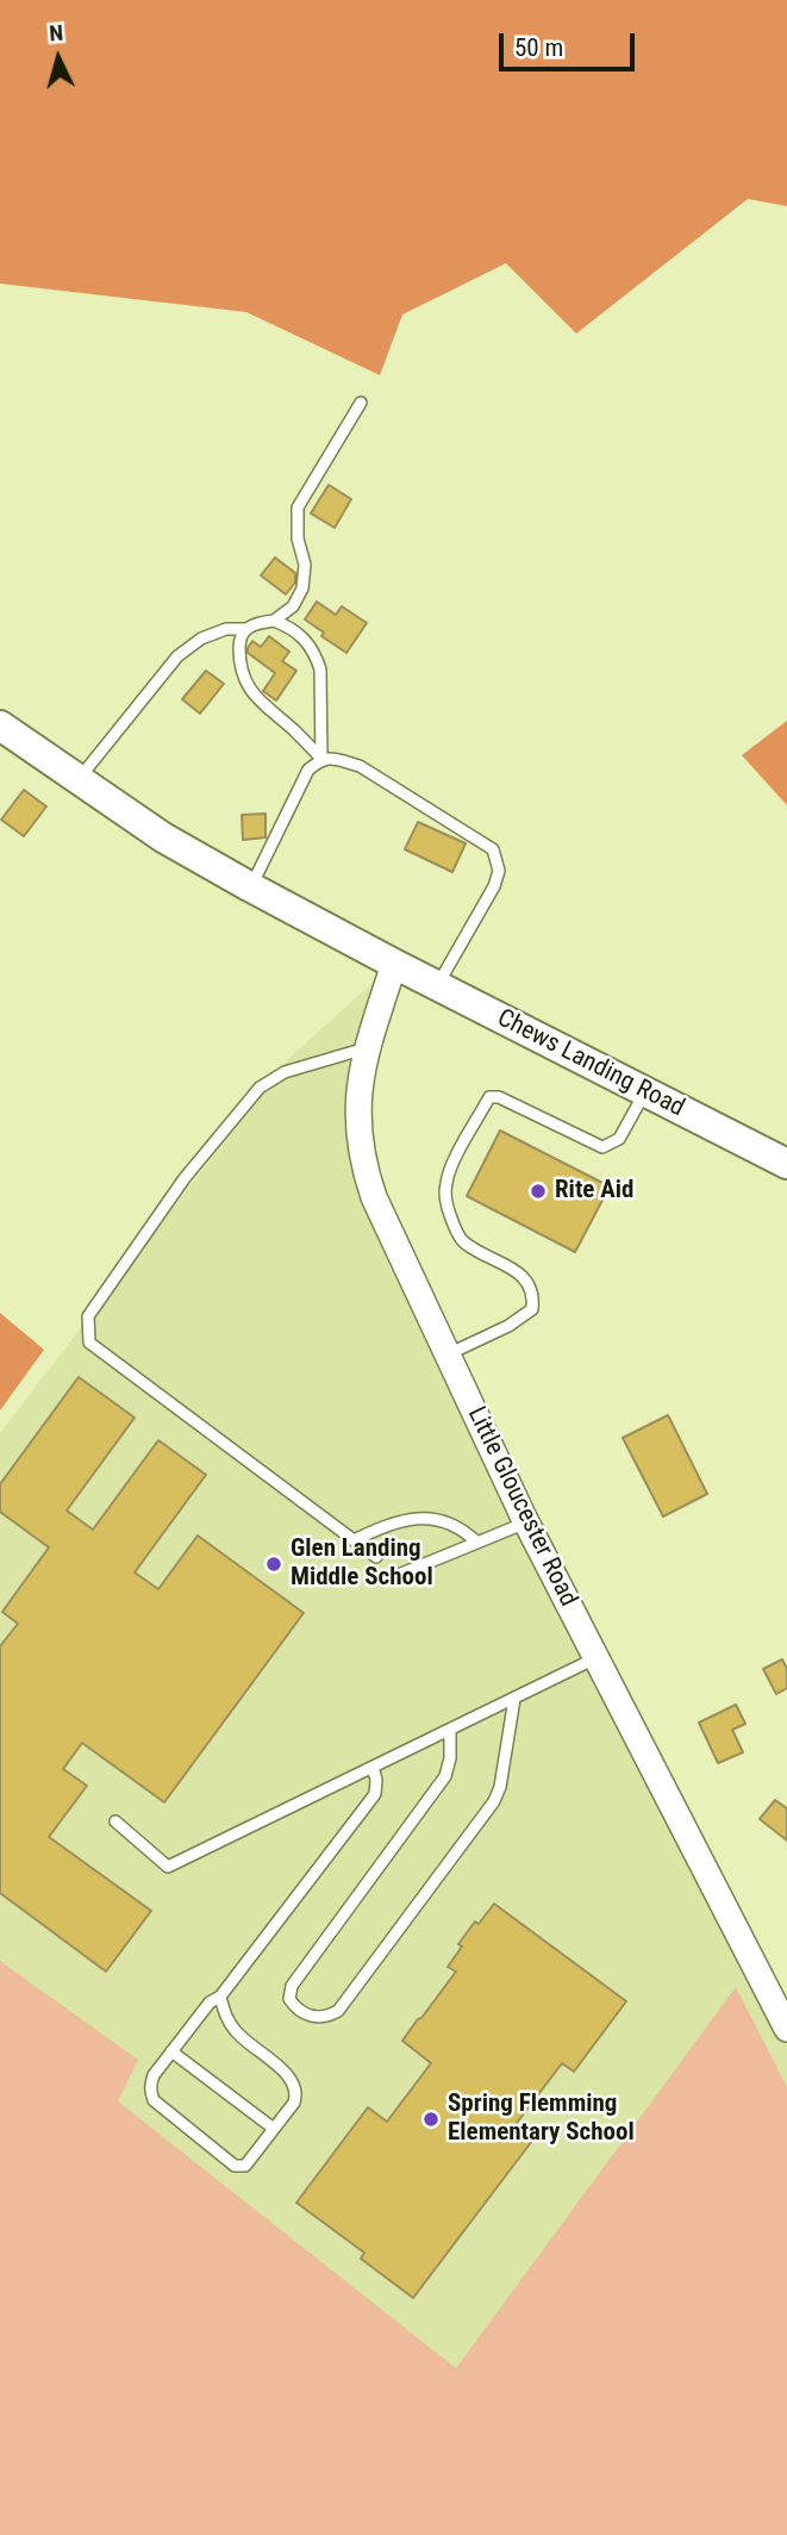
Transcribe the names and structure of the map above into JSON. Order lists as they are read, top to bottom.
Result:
{
  "streets": {
    "main road": ["Chews Landing Road"],
    "street": ["Little Gloucester Road"]
  },
  "crossings": [
    ["Chews Landing Road", "Little Gloucester Road"]
  ],
  "places": ["Rite Aid", "Glen Landing Middle School", "Spring Flemming Elementary School"],
  "scale_bar": "50 m",
  "north": "top"
}
